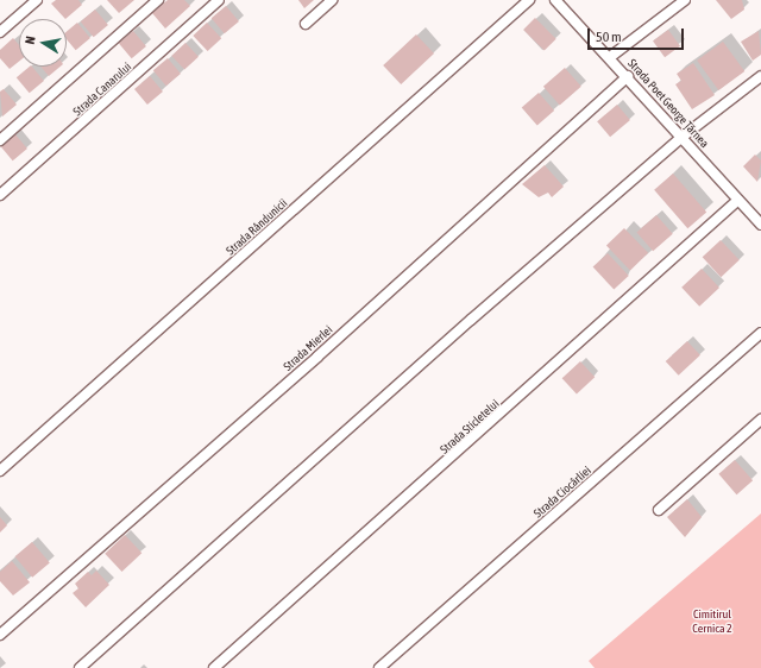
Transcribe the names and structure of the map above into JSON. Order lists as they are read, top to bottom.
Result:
{
  "streets": {
    "street": [
      "Strada Canarului",
      "Strada Poet George Țărnea",
      "Strada Rândunicii",
      "Strada Mierlei",
      "Strada Sticletelui",
      "Strada Ciocârliei"
    ]
  },
  "crossings": [
    ["Strada Poet George Țărnea", "Strada Mierlei"],
    ["Strada Poet George Țărnea", "Strada Sticletelui"]
  ],
  "parks": ["Cimitirul Cernica 2"],
  "scale_bar": "50 m",
  "north": "left"
}
